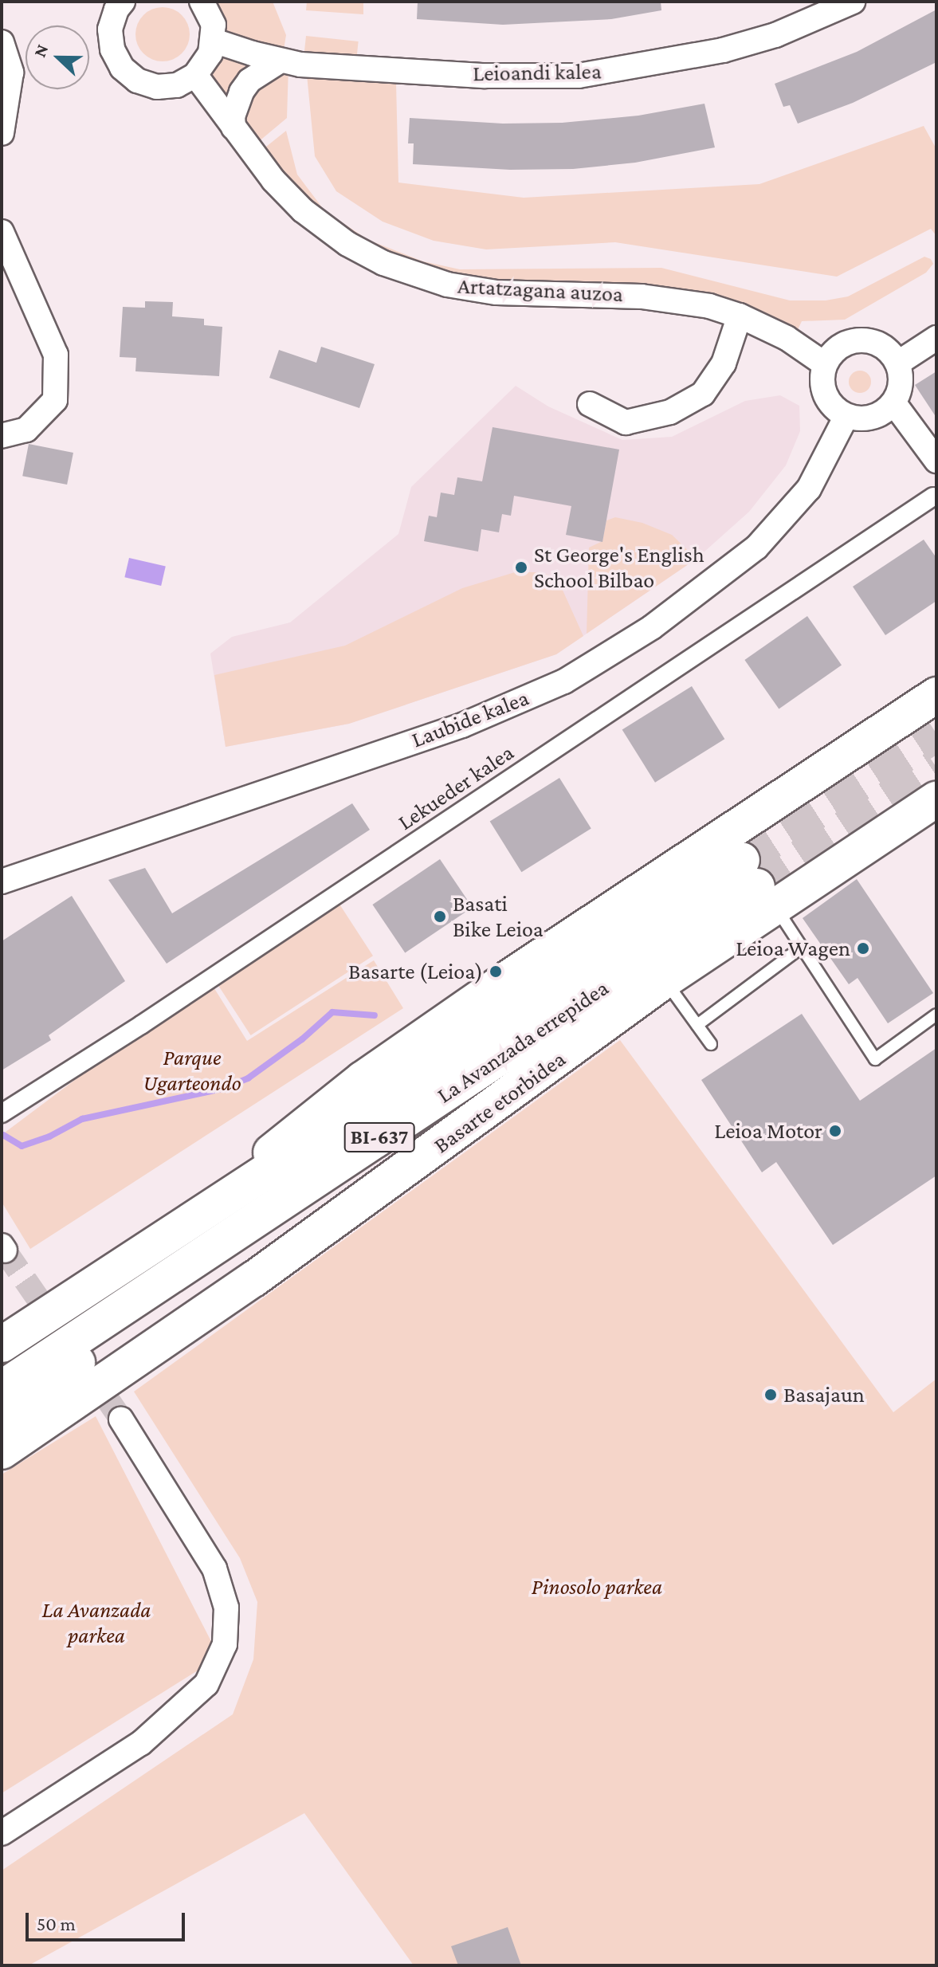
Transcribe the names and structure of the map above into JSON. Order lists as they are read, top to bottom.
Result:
{
  "streets": {
    "main road": ["La Avanzada errepidea", "Basarte etorbidea", "BI-637"],
    "street": [
      "Leioandi kalea",
      "Artatzagana auzoa",
      "Laubide kalea",
      "Lekueder kalea"
    ]
  },
  "crossings": [
    ["Artatzagana auzoa", "Laubide kalea"],
    ["La Avanzada errepidea", "Basarte etorbidea"]
  ],
  "parks": ["Parque Ugarteondo", "Pinosolo parkea", "La Avanzada parkea"],
  "places": [
    "St George's English School Bilbao",
    "Basati Bike Leioa",
    "Leioa Wagen",
    "Basarte (Leioa)",
    "Leioa Motor",
    "Basajaun"
  ],
  "scale_bar": "50 m",
  "north": "left"
}
